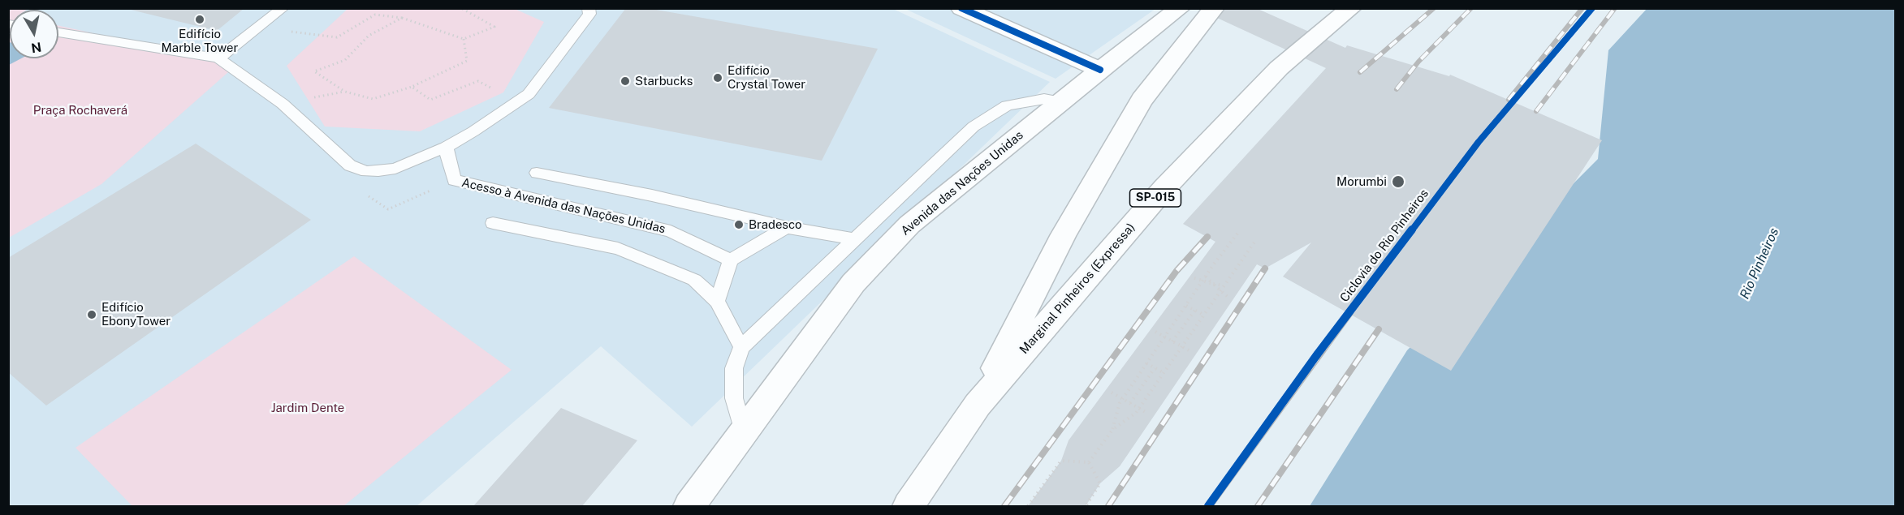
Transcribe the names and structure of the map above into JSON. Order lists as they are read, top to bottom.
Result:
{
  "streets": {
    "main road": ["Avenida das Nações Unidas", "SP-015", "Marginal Pinheiros (Expressa)"],
    "lane": ["Acesso à Avenida das Nações Unidas"],
    "cycle path": ["Ciclovia do Rio Pinheiros"]
  },
  "water": ["Rio Pinheiros"],
  "parks": ["Praça Rochaverá", "Jardim Dente"],
  "places": [
    "Edifício Marble Tower",
    "Edifício Crystal Tower",
    "Starbucks",
    "Morumbi",
    "Bradesco",
    "Edifício EbonyTower"
  ],
  "north": "bottom"
}
